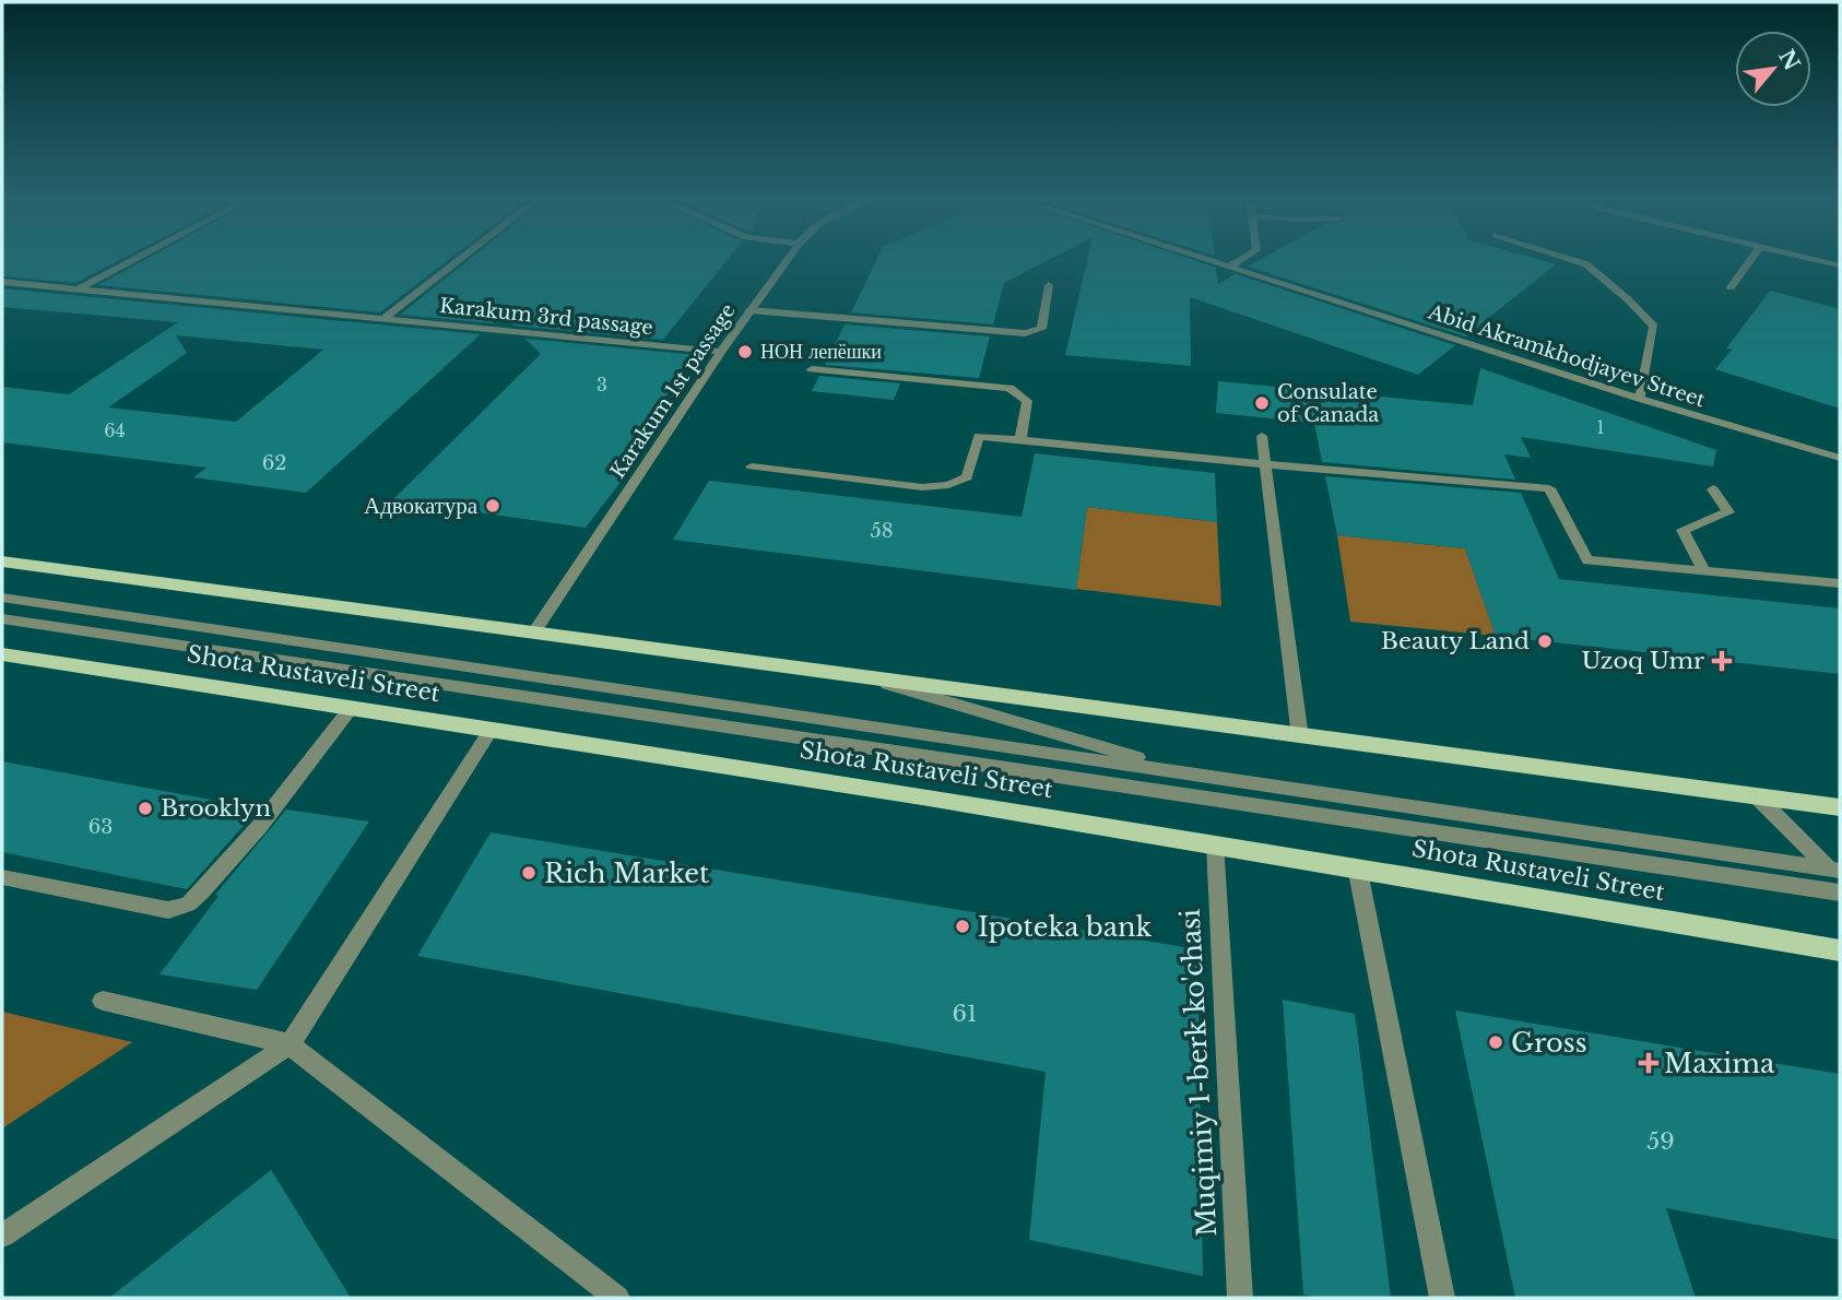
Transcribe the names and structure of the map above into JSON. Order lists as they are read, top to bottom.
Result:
{
  "streets": {
    "main road": ["Shota Rustaveli Street"],
    "street": [
      "Karakum 3rd passage",
      "Abid Akramkhodjayev Street",
      "Karakum 1st passage",
      "Muqimiy 1-berk ko'chasi"
    ]
  },
  "crossings": [
    ["Karakum 3rd passage", "Karakum 1st passage"],
    ["Shota Rustaveli Street", "Muqimiy 1-berk ko'chasi"]
  ],
  "places": {
    "other": [
      "НОН лепёшки",
      "Consulate of Canada",
      "Адвокатура",
      "Beauty Land",
      "Brooklyn",
      "Rich Market",
      "Ipoteka bank",
      "Gross"
    ],
    "health": ["Uzoq Umr", "Maxima"]
  },
  "house_numbers": [
    "3",
    "1",
    "64",
    "62",
    "58",
    "63",
    "61",
    "59"
  ],
  "north": "top right"
}
